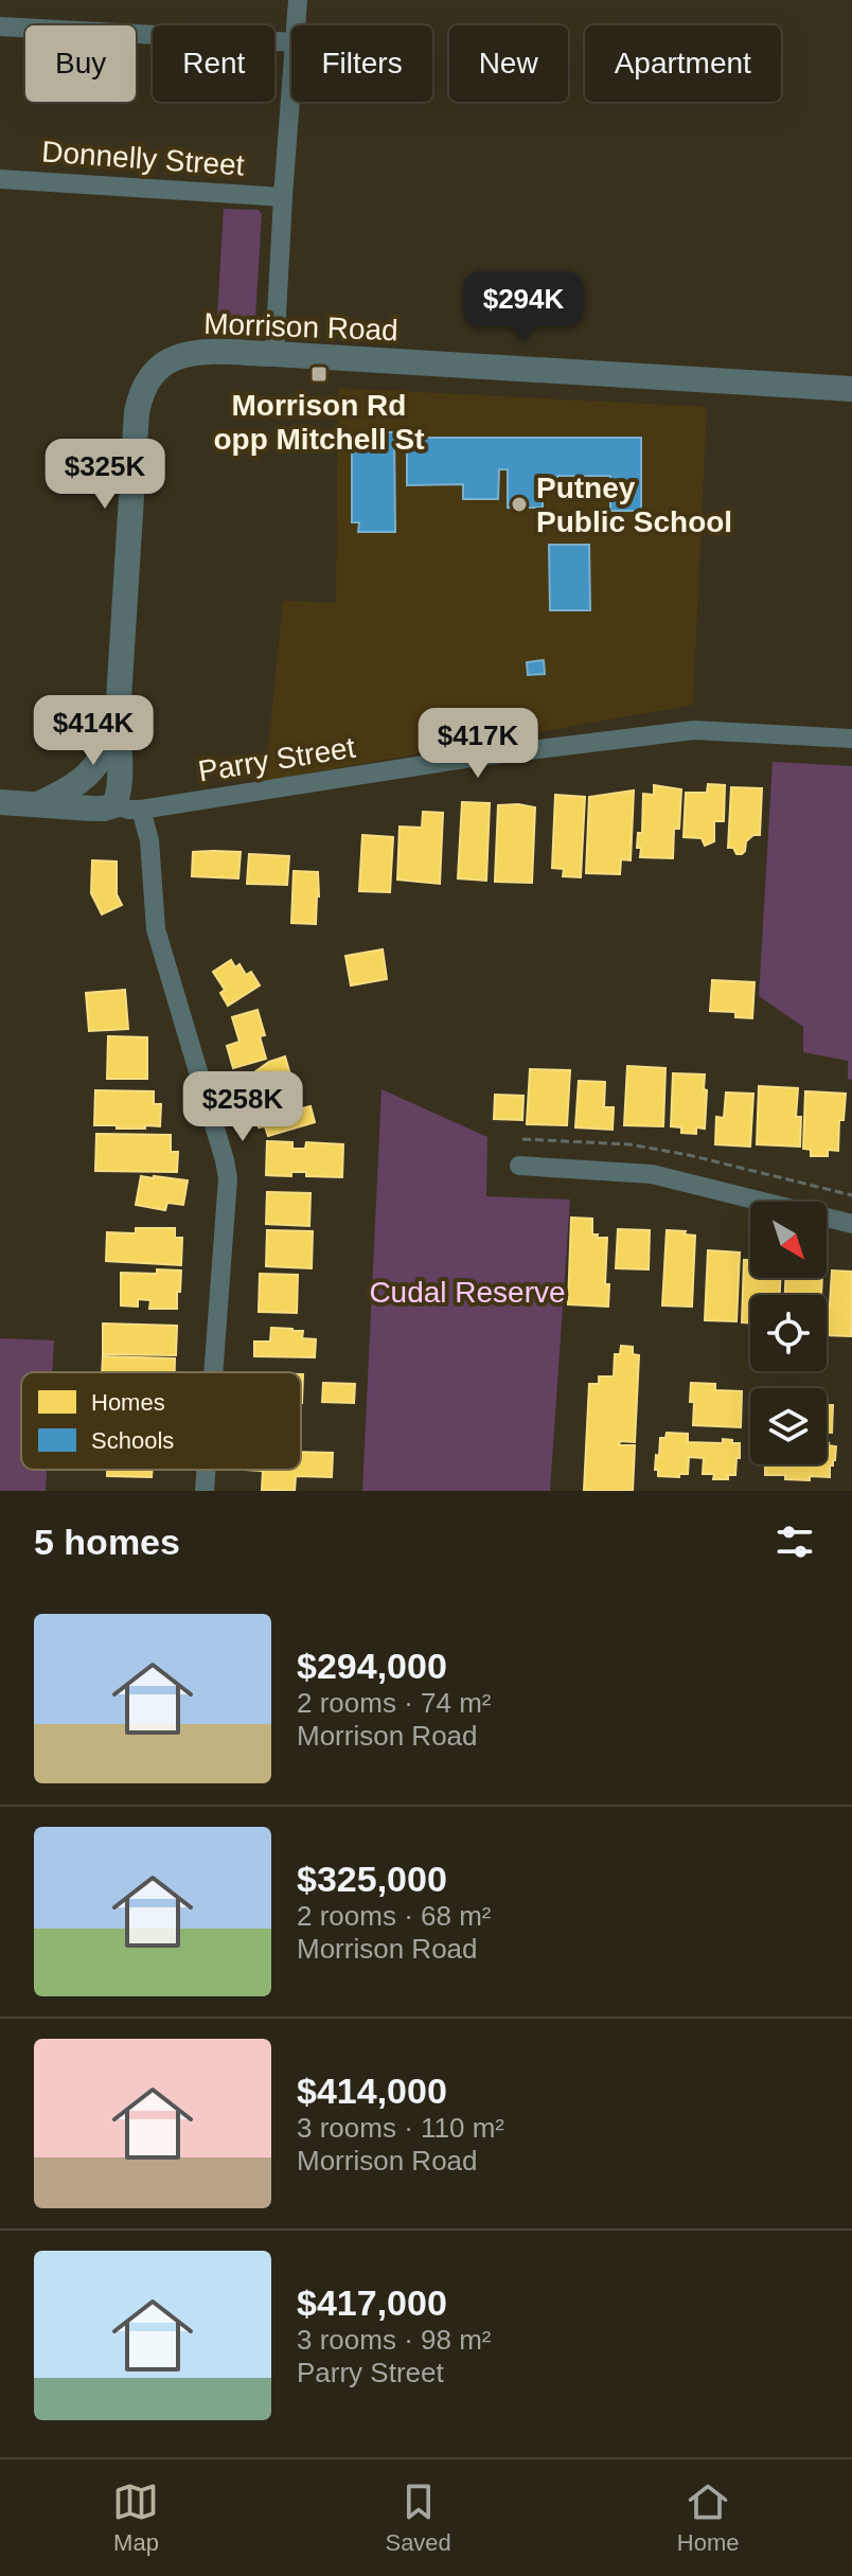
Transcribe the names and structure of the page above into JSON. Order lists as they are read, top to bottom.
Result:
{
  "streets": {
    "street": ["Donnelly Street", "Morrison Road", "Parry Street"]
  },
  "crossings": [
    ["Morrison Road", "Parry Street"]
  ],
  "parks": ["Cudal Reserve"],
  "places": {
    "transit": ["Morrison Rd opp Mitchell St"],
    "other": ["Putney Public School"]
  },
  "legend": ["Homes", "Schools"],
  "north": "bottom right",
  "page": {
    "chip": [
      "Buy",
      "Rent",
      "Filters",
      "New",
      "Apartment"
    ],
    "price": [
      "$294K",
      "$325K",
      "$414K",
      "$417K",
      "$258K"
    ],
    "heading": "5 homes",
    "list": [
      {
        "name": "$294,000",
        "note": "2 rooms · 74 m² · Morrison Road"
      },
      {
        "name": "$325,000",
        "note": "2 rooms · 68 m² · Morrison Road"
      },
      {
        "name": "$414,000",
        "note": "3 rooms · 110 m² · Morrison Road"
      },
      {
        "name": "$417,000",
        "note": "3 rooms · 98 m² · Parry Street"
      }
    ],
    "tabs": ["Map", "Saved", "Home"]
  }
}
